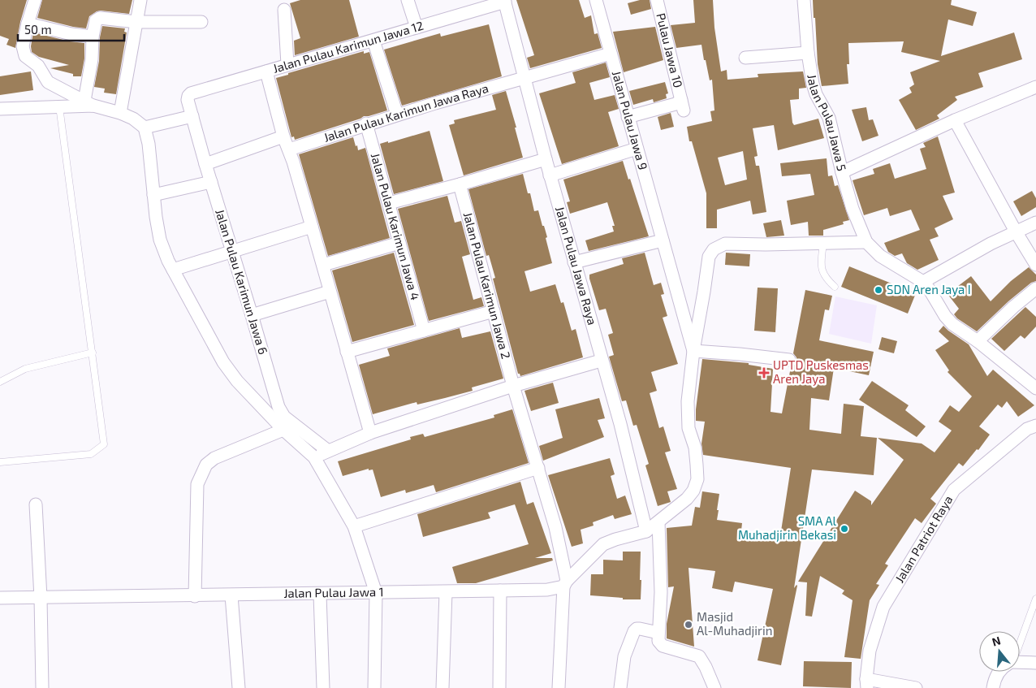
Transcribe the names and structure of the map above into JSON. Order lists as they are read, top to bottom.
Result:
{
  "streets": {
    "street": [
      "Jalan Pulau Karimun Jawa 12",
      "Pulau Jawa 10",
      "Jalan Pulau Karimun Jawa Raya",
      "Jalan Pulau Jawa 9",
      "Jalan Pulau Jawa 5",
      "Jalan Pulau Karimun Jawa 4",
      "Jalan Pulau Jawa Raya",
      "Jalan Pulau Karimun Jawa 6",
      "Jalan Pulau Karimun Jawa 2",
      "Jalan Patriot Raya",
      "Jalan Pulau Jawa 1"
    ]
  },
  "crossings": [
    ["Jalan Pulau Karimun Jawa 12", "Jalan Pulau Jawa Raya"],
    ["Jalan Pulau Karimun Jawa 12", "Jalan Pulau Karimun Jawa 6"],
    ["Pulau Jawa 10", "Jalan Pulau Jawa 9"],
    ["Jalan Pulau Karimun Jawa Raya", "Jalan Pulau Jawa 9"],
    ["Jalan Pulau Karimun Jawa Raya", "Jalan Pulau Karimun Jawa 4"],
    ["Jalan Pulau Karimun Jawa Raya", "Jalan Pulau Jawa Raya"],
    ["Jalan Pulau Karimun Jawa 2", "Jalan Pulau Jawa 1"]
  ],
  "places": {
    "other": ["SDN Aren Jaya I", "SMA Al Muhadjirin Bekasi", "Masjid Al-Muhadjirin"],
    "health": ["UPTD Puskesmas Aren Jaya"]
  },
  "scale_bar": "50 m",
  "north": "top"
}
